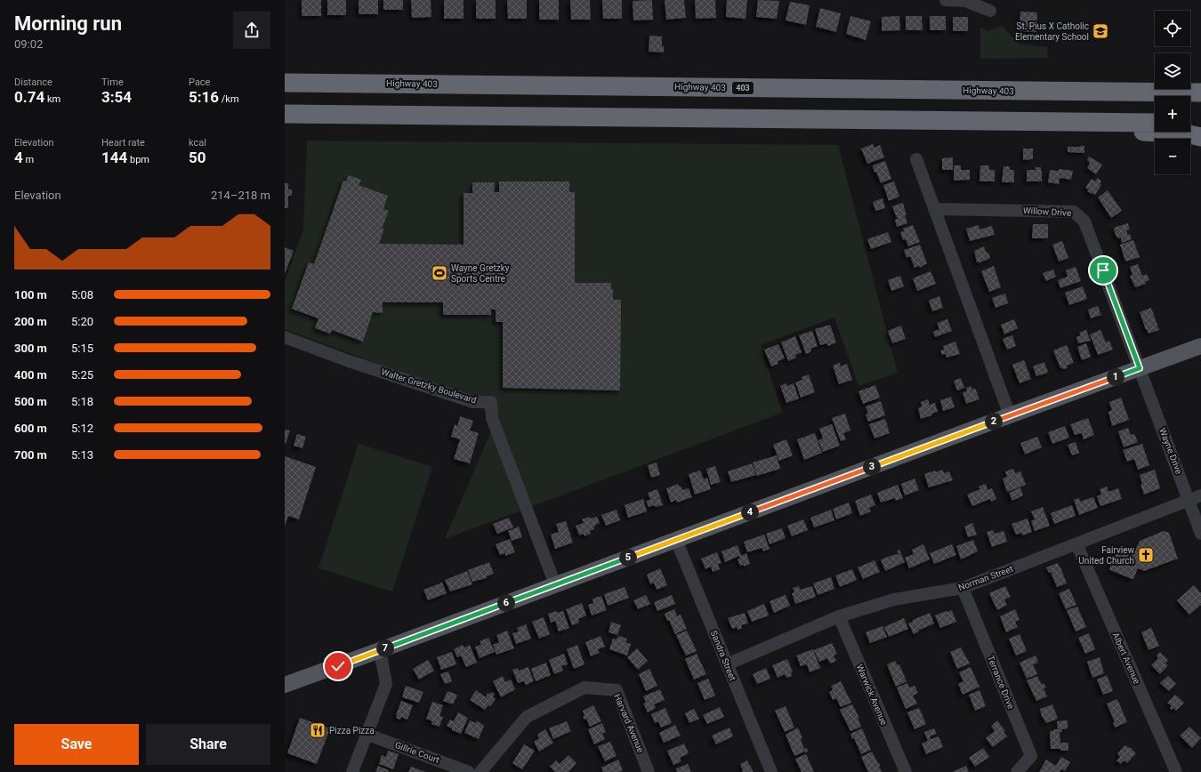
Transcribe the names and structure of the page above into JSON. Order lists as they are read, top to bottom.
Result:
{
  "streets": {
    "highway": ["Highway 403", "403"],
    "street": [
      "Willow Drive",
      "Walter Gretzky Boulevard",
      "Wayne Drive",
      "Norman Street",
      "Sandra Street",
      "Albert Avenue",
      "Terrance Drive",
      "Warwick Avenue",
      "Harvard Avenue",
      "Gillrie Court"
    ]
  },
  "crossings": [
    ["Willow Drive", "Wayne Drive"],
    ["Wayne Drive", "Norman Street"],
    ["Norman Street", "Sandra Street"],
    ["Norman Street", "Albert Avenue"],
    ["Norman Street", "Terrance Drive"],
    ["Norman Street", "Warwick Avenue"]
  ],
  "places": {
    "school or university": ["St. Pius X Catholic Elementary School"],
    "sports": ["Wayne Gretzky Sports Centre"],
    "church": ["Fairview United Church"],
    "restaurant": ["Pizza Pizza"]
  },
  "page": {
    "heading": ["Morning run", "09:02"],
    "map_buttons": ["+", "−"],
    "stats": [
      ["Distance", "0.74 km"],
      ["Time", "3:54"],
      ["Pace", "5:16 /km"],
      ["Elevation", "4 m"],
      ["Heart rate", "144 bpm"],
      ["kcal", "50"]
    ],
    "chart": ["Elevation", "214–218 m"],
    "list": [
      {
        "name": "100 m",
        "note": "5:08"
      },
      {
        "name": "200 m",
        "note": "5:20"
      },
      {
        "name": "300 m",
        "note": "5:15"
      },
      {
        "name": "400 m",
        "note": "5:25"
      },
      {
        "name": "500 m",
        "note": "5:18"
      },
      {
        "name": "600 m",
        "note": "5:12"
      },
      {
        "name": "700 m",
        "note": "5:13"
      }
    ],
    "pins": [
      "1",
      "2",
      "3",
      "4",
      "5",
      "6",
      "7"
    ],
    "buttons": ["Save", "Share"]
  }
}
